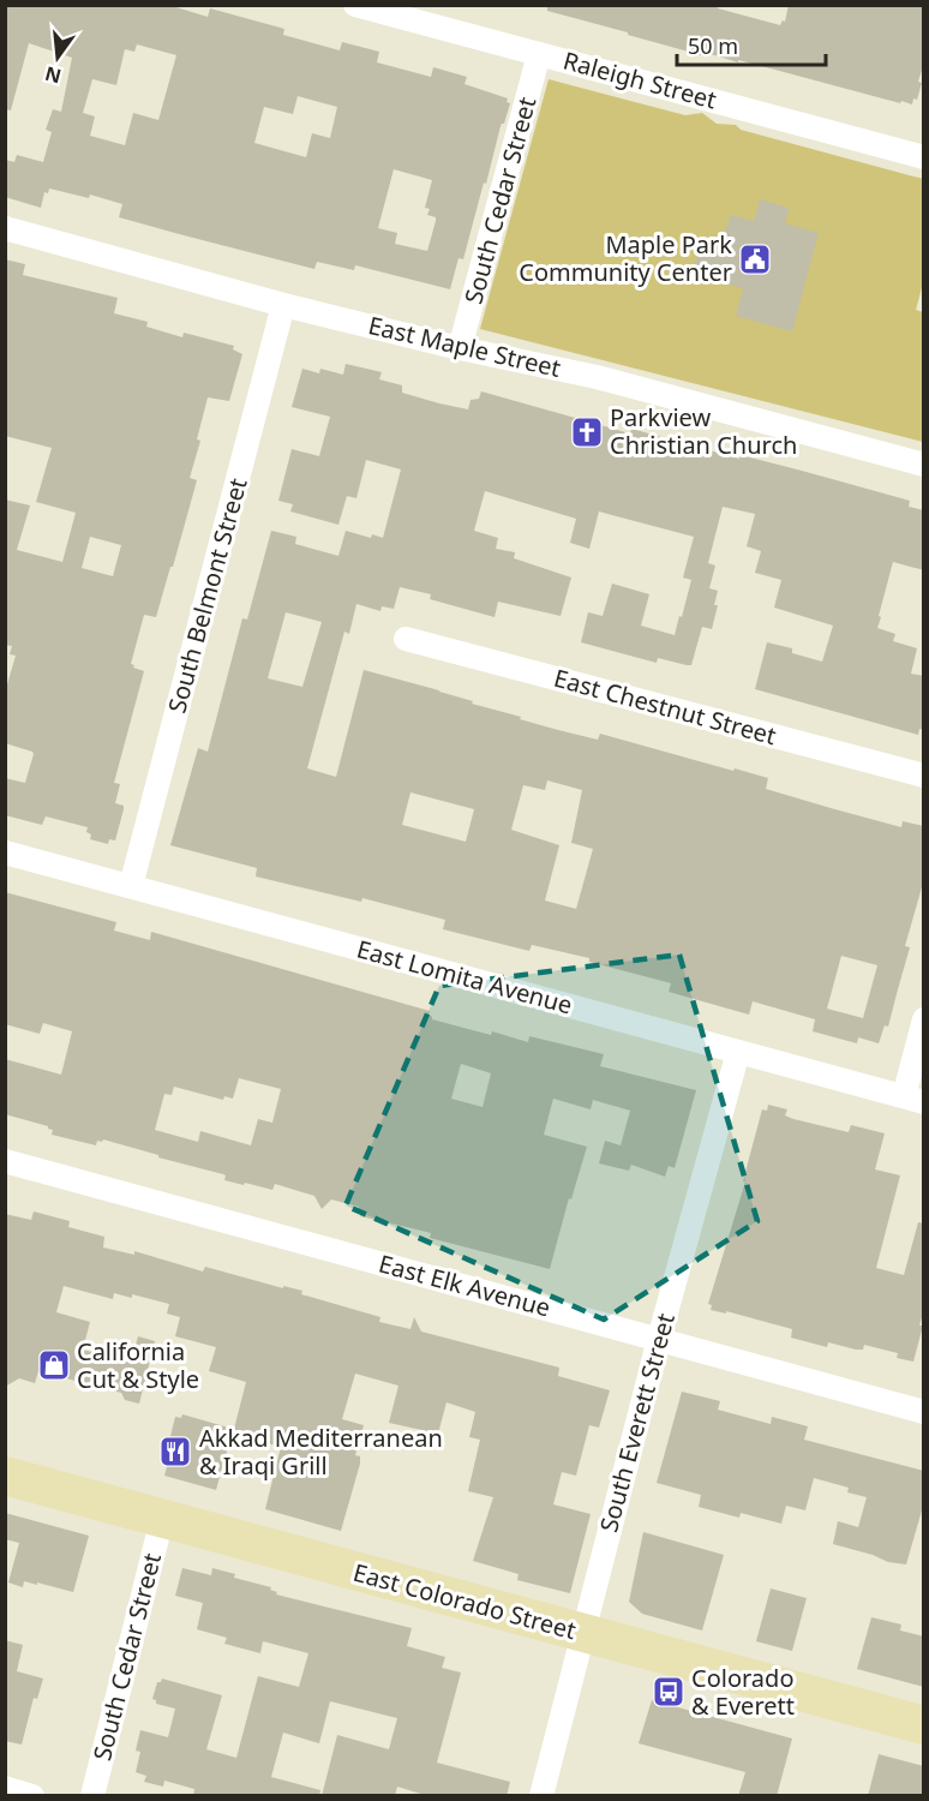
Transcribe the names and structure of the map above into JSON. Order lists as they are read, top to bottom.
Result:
{
  "streets": {
    "main road": ["East Colorado Street"],
    "street": [
      "Raleigh Street",
      "South Cedar Street",
      "East Maple Street",
      "South Belmont Street",
      "East Chestnut Street",
      "East Lomita Avenue",
      "East Elk Avenue",
      "South Everett Street"
    ]
  },
  "crossings": [
    ["Raleigh Street", "South Cedar Street"],
    ["South Cedar Street", "East Maple Street"],
    ["South Cedar Street", "East Colorado Street"],
    ["East Maple Street", "South Belmont Street"],
    ["South Belmont Street", "East Lomita Avenue"],
    ["East Lomita Avenue", "South Everett Street"],
    ["East Elk Avenue", "South Everett Street"],
    ["South Everett Street", "East Colorado Street"]
  ],
  "places": {
    "public building": ["Maple Park Community Center"],
    "church": ["Parkview Christian Church"],
    "shop": ["California Cut & Style"],
    "restaurant": ["Akkad Mediterranean & Iraqi Grill"],
    "bus stop": ["Colorado & Everett"]
  },
  "scale_bar": "50 m",
  "north": "bottom"
}
